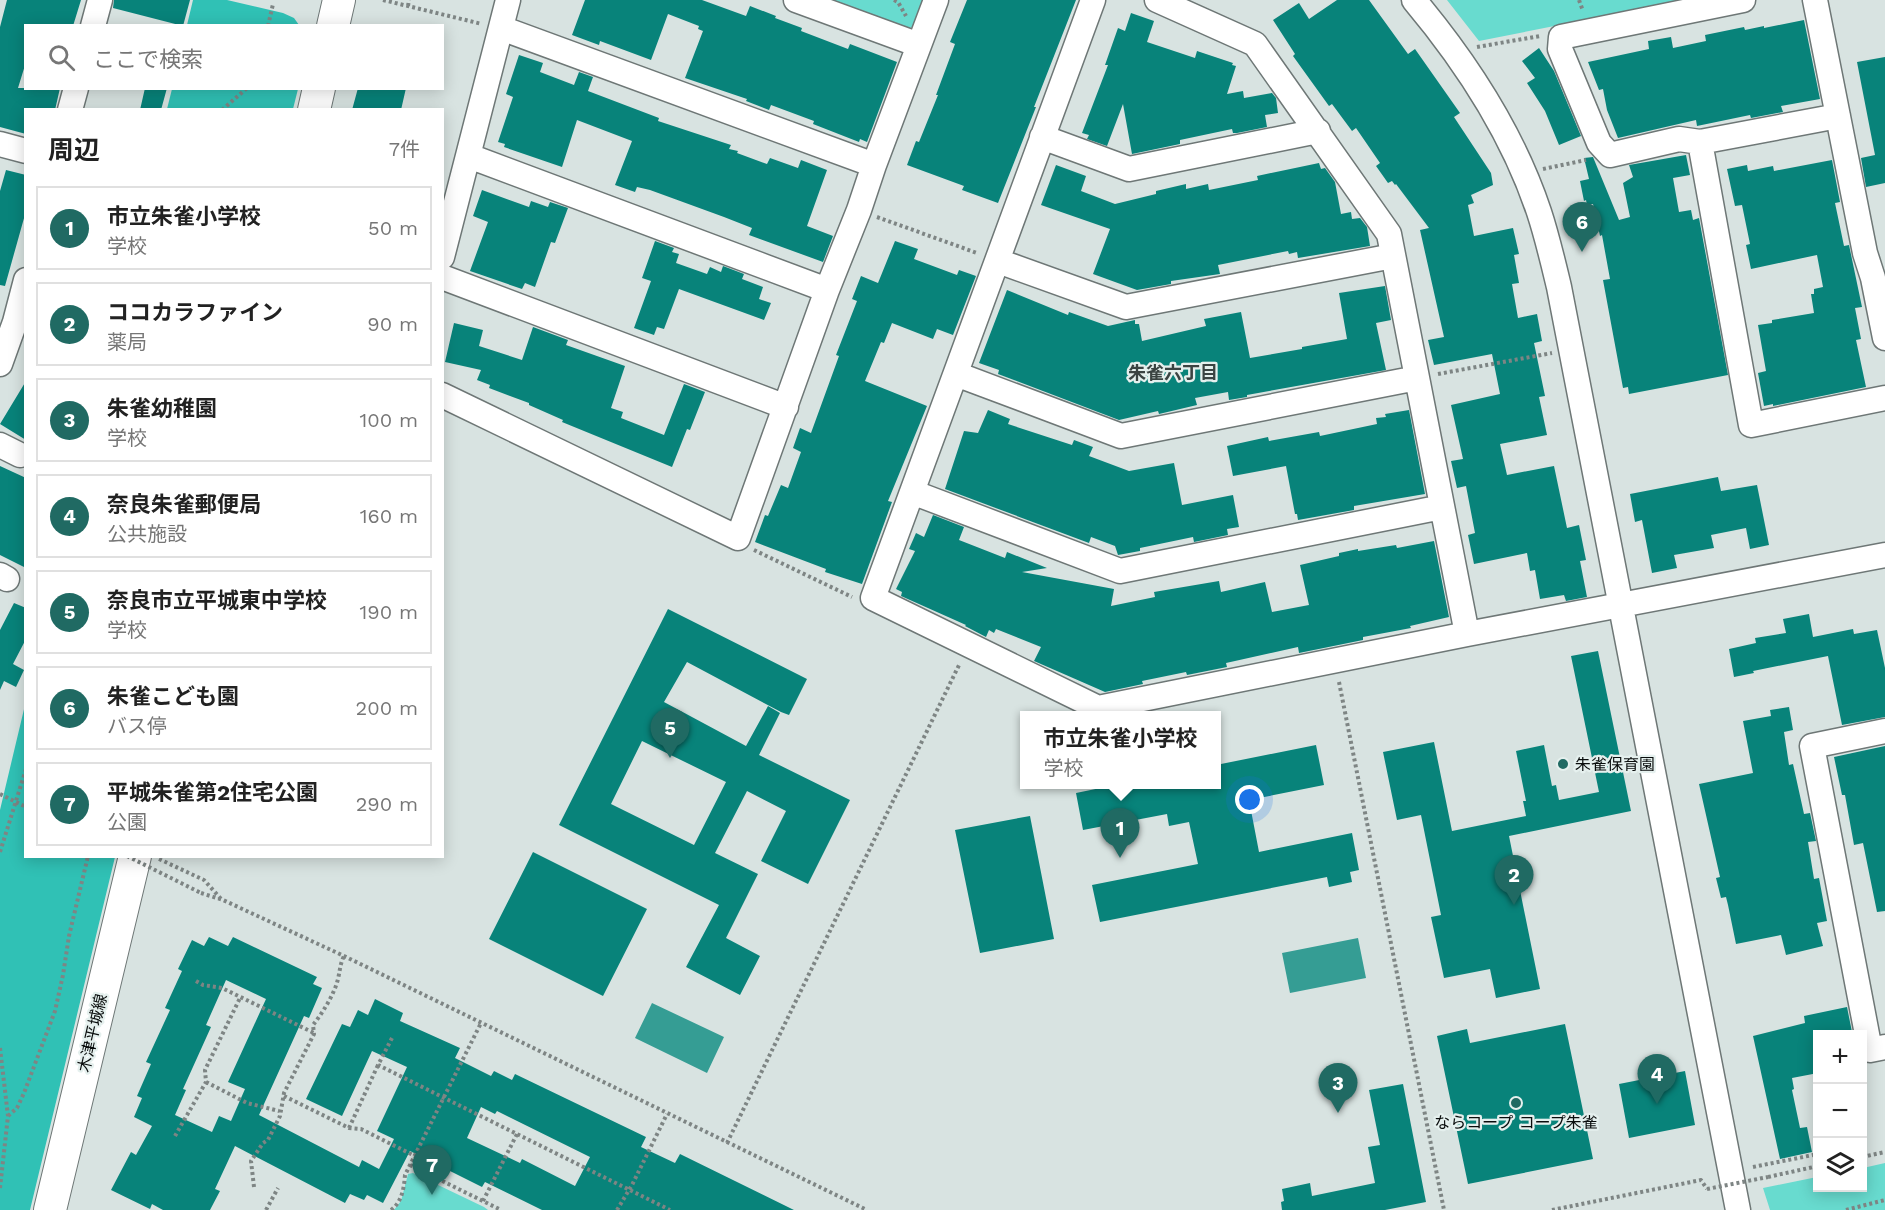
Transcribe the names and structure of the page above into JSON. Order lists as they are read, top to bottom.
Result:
{
  "streets": {
    "main road": ["木津平城線"]
  },
  "districts": ["朱雀六丁目"],
  "places": ["朱雀保育園", "ならコープ コープ朱雀"],
  "page": {
    "search": "ここで検索",
    "heading": ["周辺", "7件"],
    "list": [
      {
        "mark": "1",
        "name": "市立朱雀小学校",
        "note": "学校",
        "value": "50 m"
      },
      {
        "mark": "2",
        "name": "ココカラファイン",
        "note": "薬局",
        "value": "90 m"
      },
      {
        "mark": "3",
        "name": "朱雀幼稚園",
        "note": "学校",
        "value": "100 m"
      },
      {
        "mark": "4",
        "name": "奈良朱雀郵便局",
        "note": "公共施設",
        "value": "160 m"
      },
      {
        "mark": "5",
        "name": "奈良市立平城東中学校",
        "note": "学校",
        "value": "190 m"
      },
      {
        "mark": "6",
        "name": "朱雀こども園",
        "note": "バス停",
        "value": "200 m"
      },
      {
        "mark": "7",
        "name": "平城朱雀第2住宅公園",
        "note": "公園",
        "value": "290 m"
      }
    ],
    "pins": [
      "6",
      "5",
      "1",
      "2",
      "4",
      "3",
      "7"
    ],
    "popup": ["市立朱雀小学校", "学校"],
    "map_buttons": ["+", "−"]
  }
}
